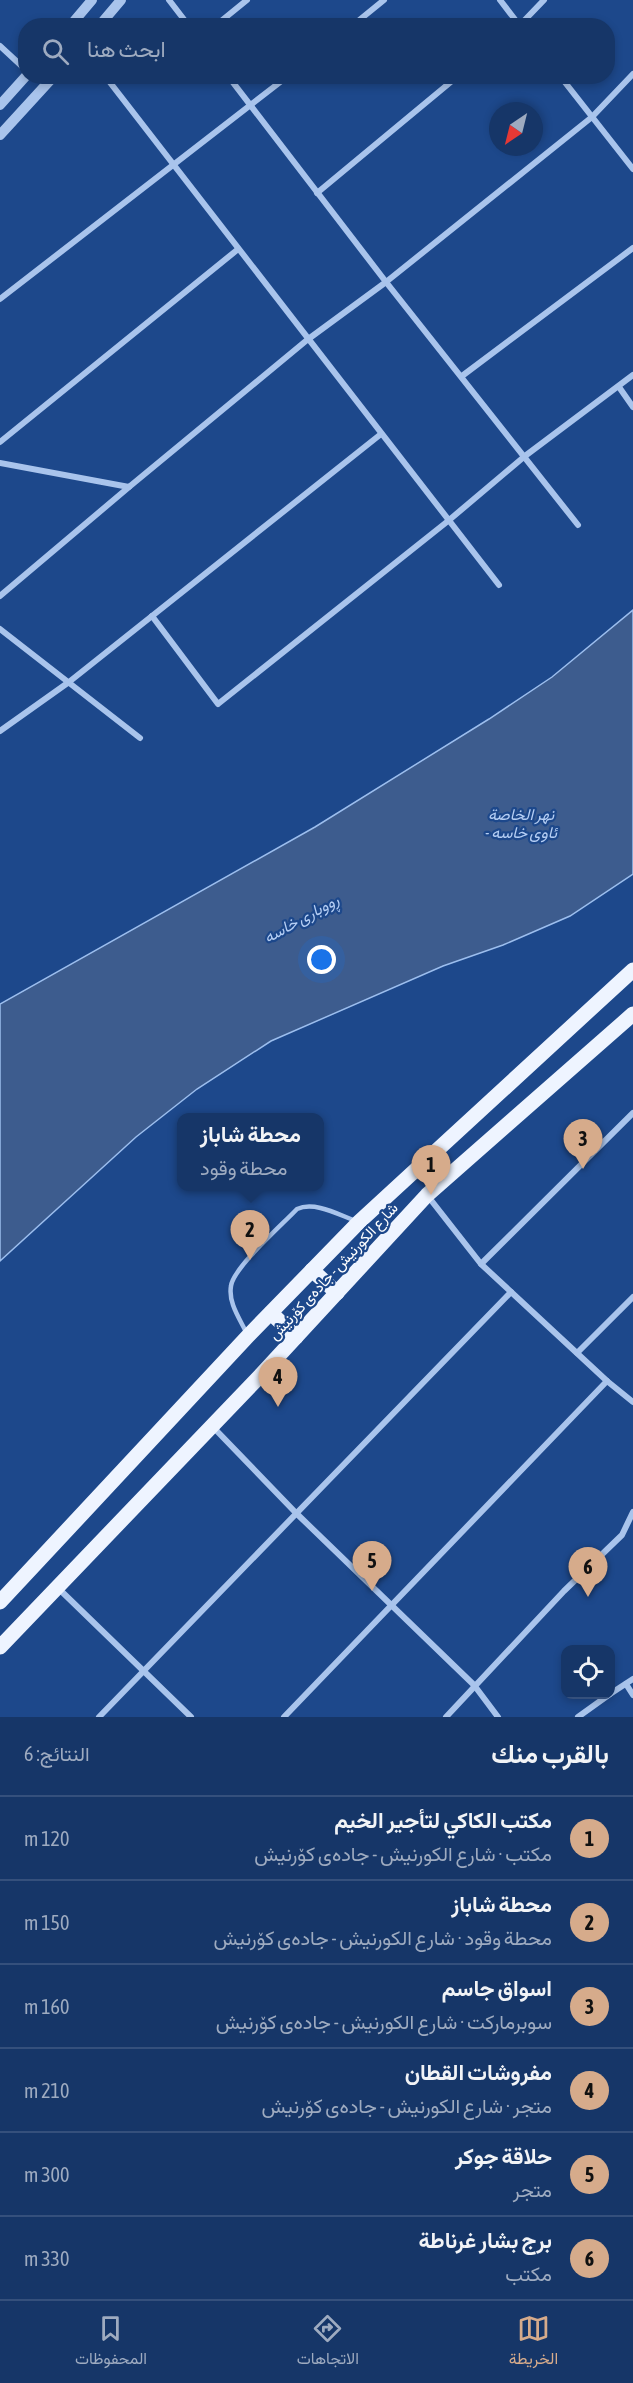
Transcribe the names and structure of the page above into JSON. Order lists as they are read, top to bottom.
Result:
{
  "streets": {
    "main road": ["شارع الكورنيش - جادەی کۆرنیش"]
  },
  "water": ["نهر الخاصة - ئاوی خاسە", "ڕووباری خاسە"],
  "north": "bottom left",
  "page": {
    "search": "ابحث هنا",
    "popup": ["محطة شاباز", "محطة وقود"],
    "pins": [
      "3",
      "1",
      "2",
      "4",
      "5",
      "6"
    ],
    "heading": ["بالقرب منك", "النتائج: 6"],
    "list": [
      {
        "mark": "1",
        "name": "مكتب الكاكي لتأجير الخيم",
        "note": "مكتب · شارع الكورنيش - جادەی کۆرنیش",
        "value": "120 m"
      },
      {
        "mark": "2",
        "name": "محطة شاباز",
        "note": "محطة وقود · شارع الكورنيش - جادەی کۆرنیش",
        "value": "150 m"
      },
      {
        "mark": "3",
        "name": "اسواق جاسم",
        "note": "سوبرماركت · شارع الكورنيش - جادەی کۆرنیش",
        "value": "160 m"
      },
      {
        "mark": "4",
        "name": "مفروشات القطان",
        "note": "متجر · شارع الكورنيش - جادەی کۆرنیش",
        "value": "210 m"
      },
      {
        "mark": "5",
        "name": "حلاقة جوكر",
        "note": "متجر",
        "value": "300 m"
      },
      {
        "mark": "6",
        "name": "برج بشار غرناطة",
        "note": "مكتب",
        "value": "330 m"
      }
    ],
    "nav": ["الخريطة", "الاتجاهات", "المحفوظات"]
  }
}
